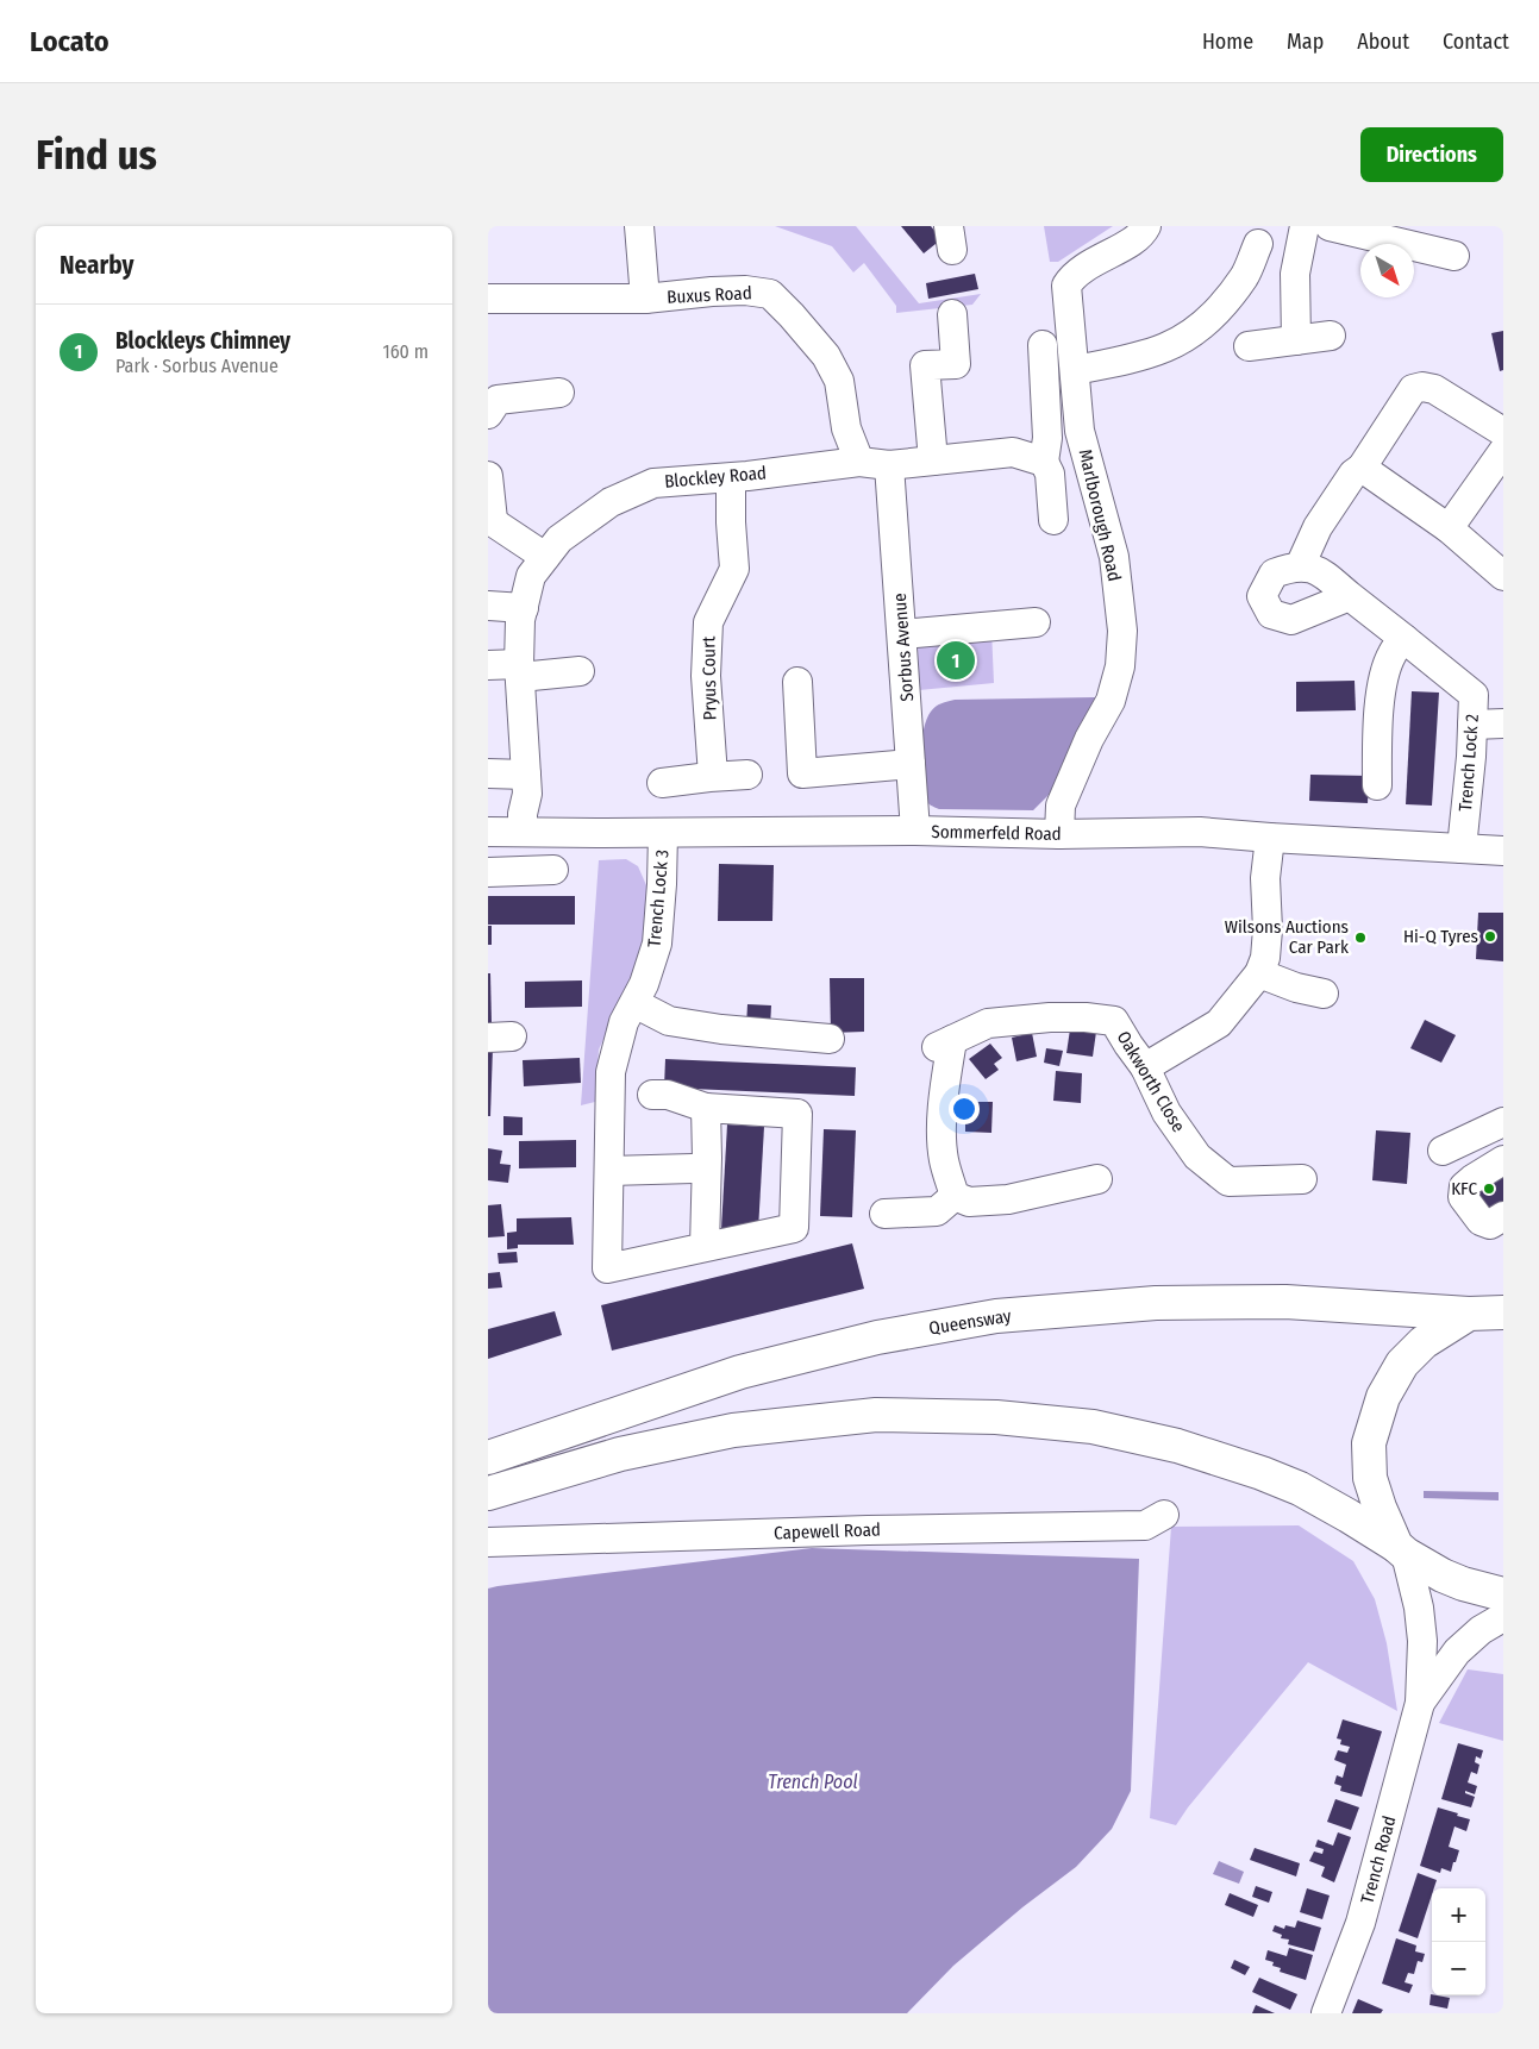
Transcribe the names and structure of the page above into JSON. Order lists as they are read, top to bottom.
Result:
{
  "streets": {
    "highway": ["Queensway"],
    "street": [
      "Buxus Road",
      "Blockley Road",
      "Marlborough Road",
      "Sorbus Avenue",
      "Pryus Court",
      "Trench Lock 2",
      "Sommerfeld Road",
      "Trench Lock 3",
      "Oakworth Close",
      "Capewell Road",
      "Trench Road"
    ]
  },
  "crossings": [
    ["Buxus Road", "Blockley Road"],
    ["Blockley Road", "Sorbus Avenue"],
    ["Blockley Road", "Pryus Court"],
    ["Blockley Road", "Sommerfeld Road"],
    ["Marlborough Road", "Sommerfeld Road"],
    ["Sorbus Avenue", "Sommerfeld Road"],
    ["Trench Lock 2", "Sommerfeld Road"],
    ["Sommerfeld Road", "Trench Lock 3"]
  ],
  "water": ["Trench Pool"],
  "places": ["Hi-Q Tyres", "Wilsons Auctions Car Park", "KFC"],
  "north": "bottom right",
  "page": {
    "header": "Locato",
    "nav": [
      "Home",
      "Map",
      "About",
      "Contact"
    ],
    "buttons": "Directions",
    "title": "Find us",
    "heading": "Nearby",
    "list": [
      {
        "mark": "1",
        "name": "Blockleys Chimney",
        "note": "Park · Sorbus Avenue",
        "value": "160 m"
      }
    ],
    "pins": "1",
    "map_buttons": ["+", "−"]
  }
}
